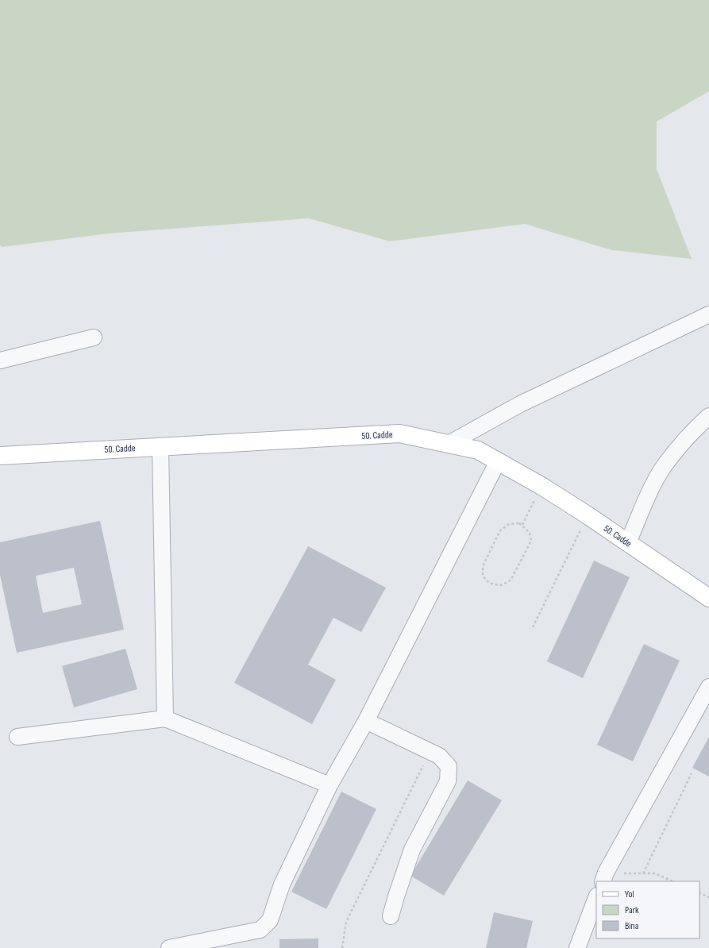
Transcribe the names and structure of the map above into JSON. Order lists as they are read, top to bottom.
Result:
{
  "streets": {
    "street": ["50. Cadde"]
  },
  "legend": ["Yol", "Park", "Bina"]
}
